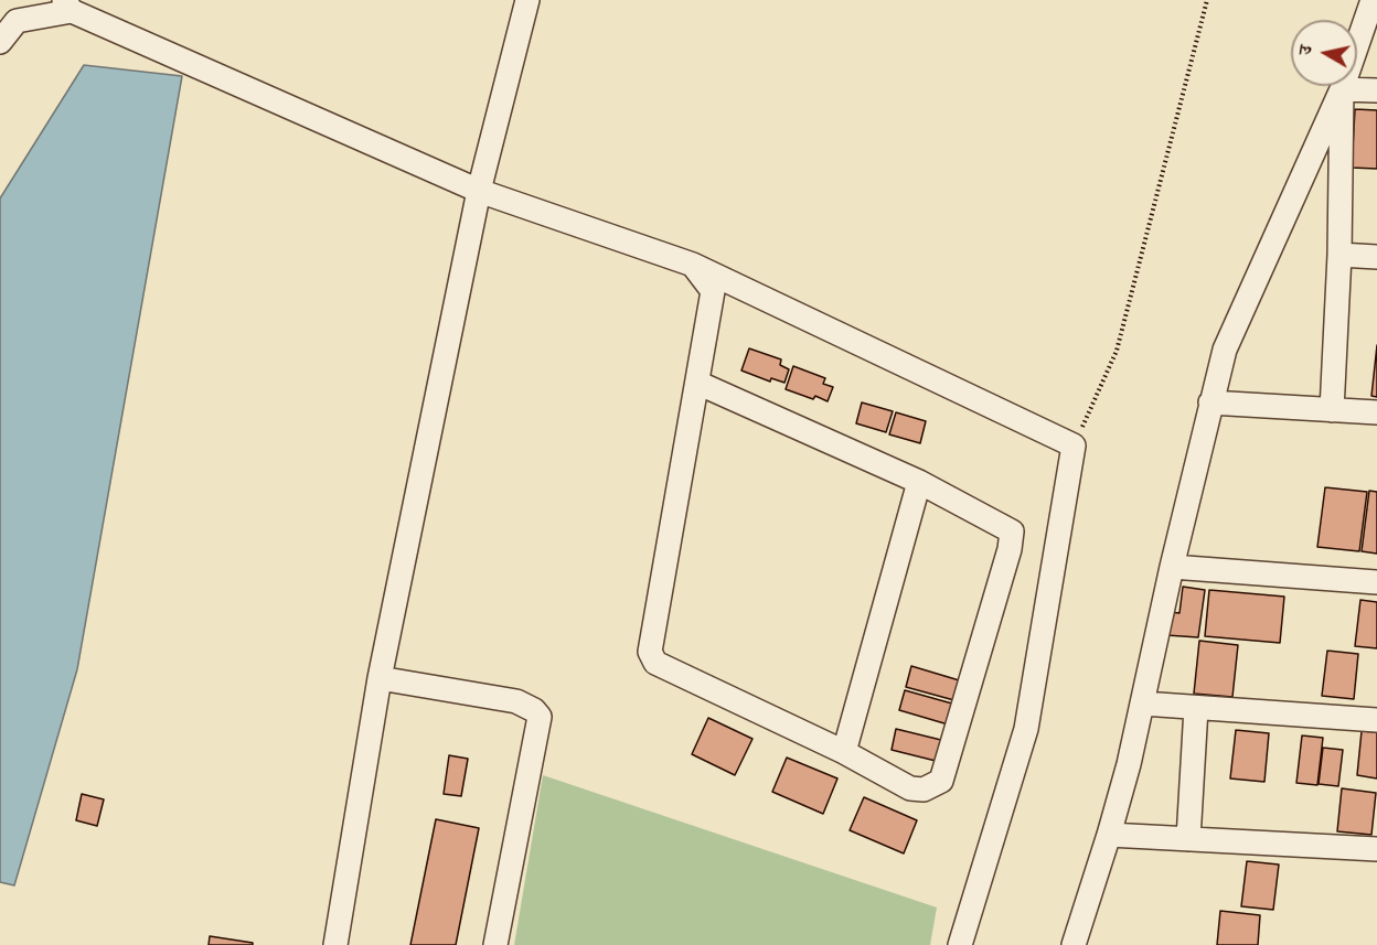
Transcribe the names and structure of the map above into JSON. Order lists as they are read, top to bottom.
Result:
{
  "north": "left"
}
